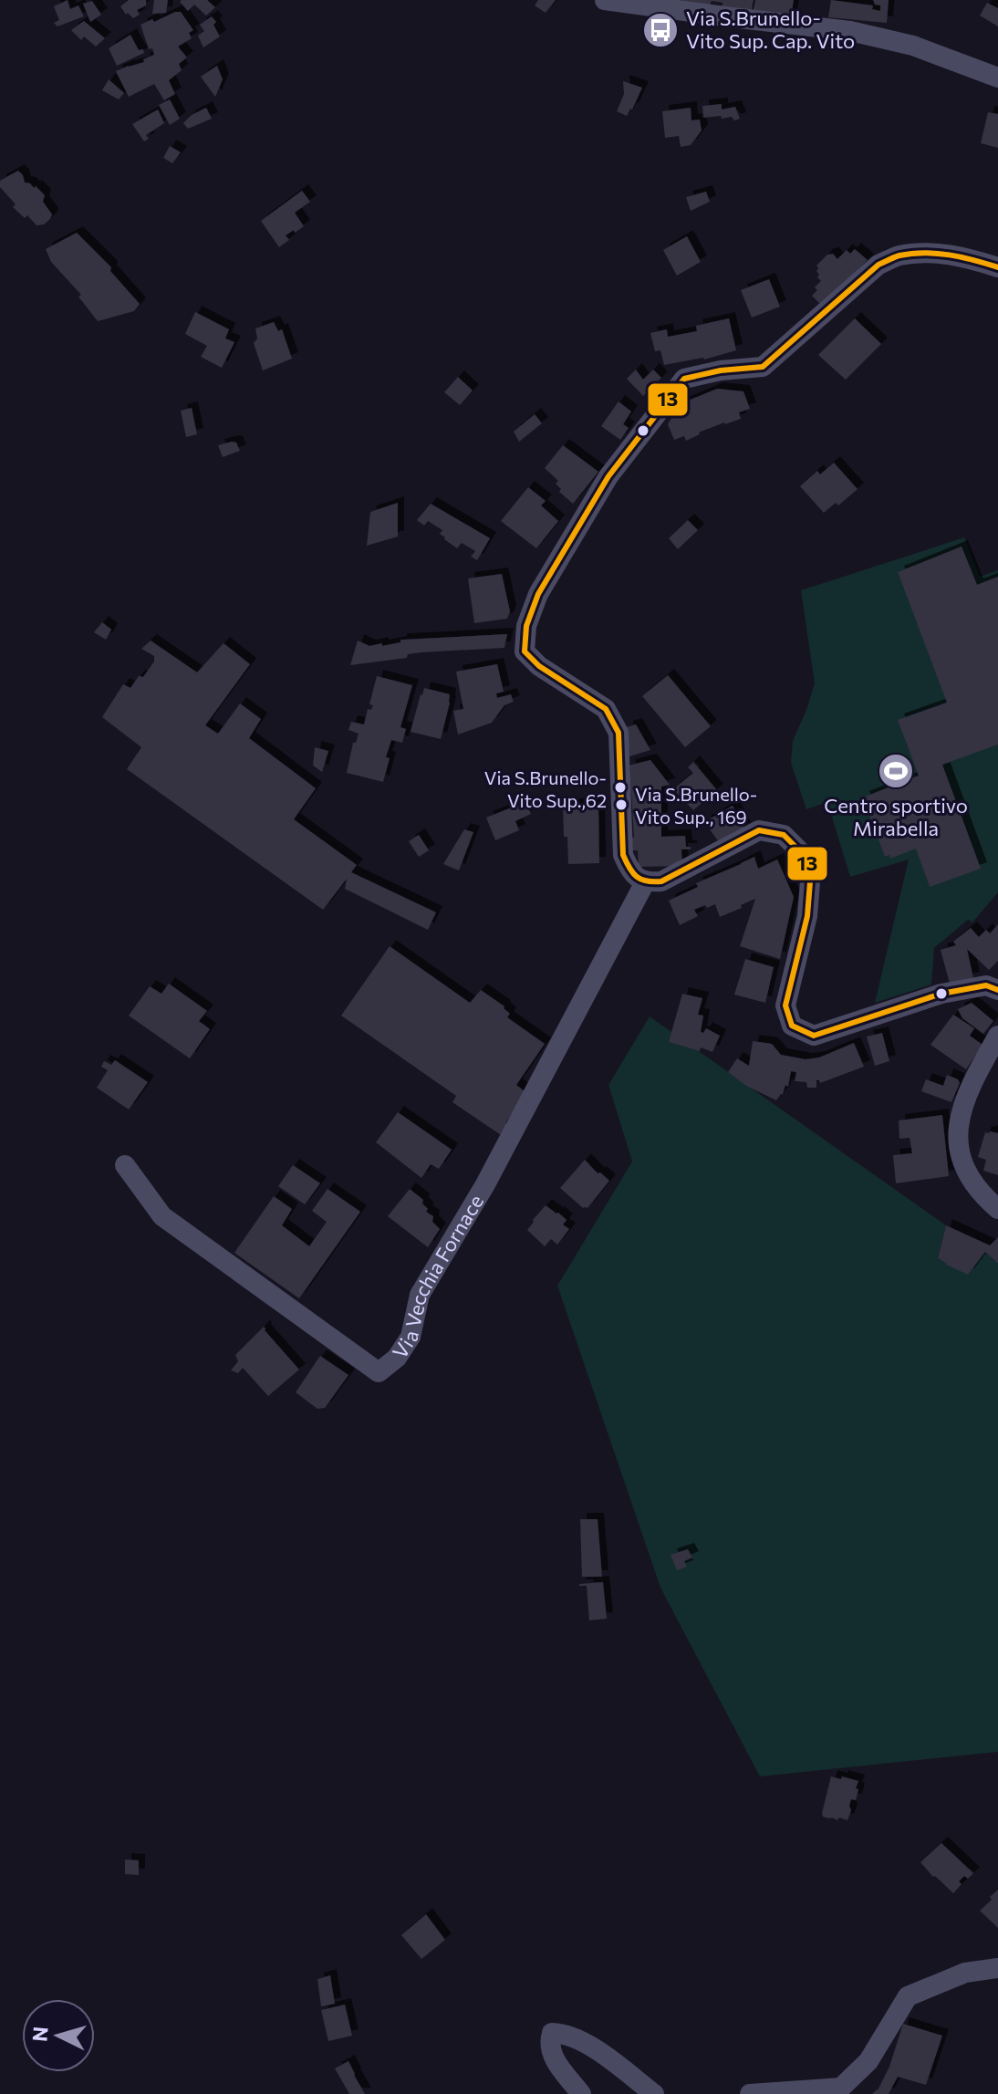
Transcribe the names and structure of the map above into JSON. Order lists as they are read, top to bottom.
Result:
{
  "streets": {
    "street": ["Via Vecchia Fornace"]
  },
  "places": {
    "bus stop": ["Via S.Brunello- Vito Sup. Cap. Vito"],
    "sports": ["Centro sportivo Mirabella"],
    "other": ["Via S.Brunello- Vito Sup.,62", "Via S.Brunello- Vito Sup., 169"]
  },
  "lines": ["transit line 13"],
  "north": "left"
}
